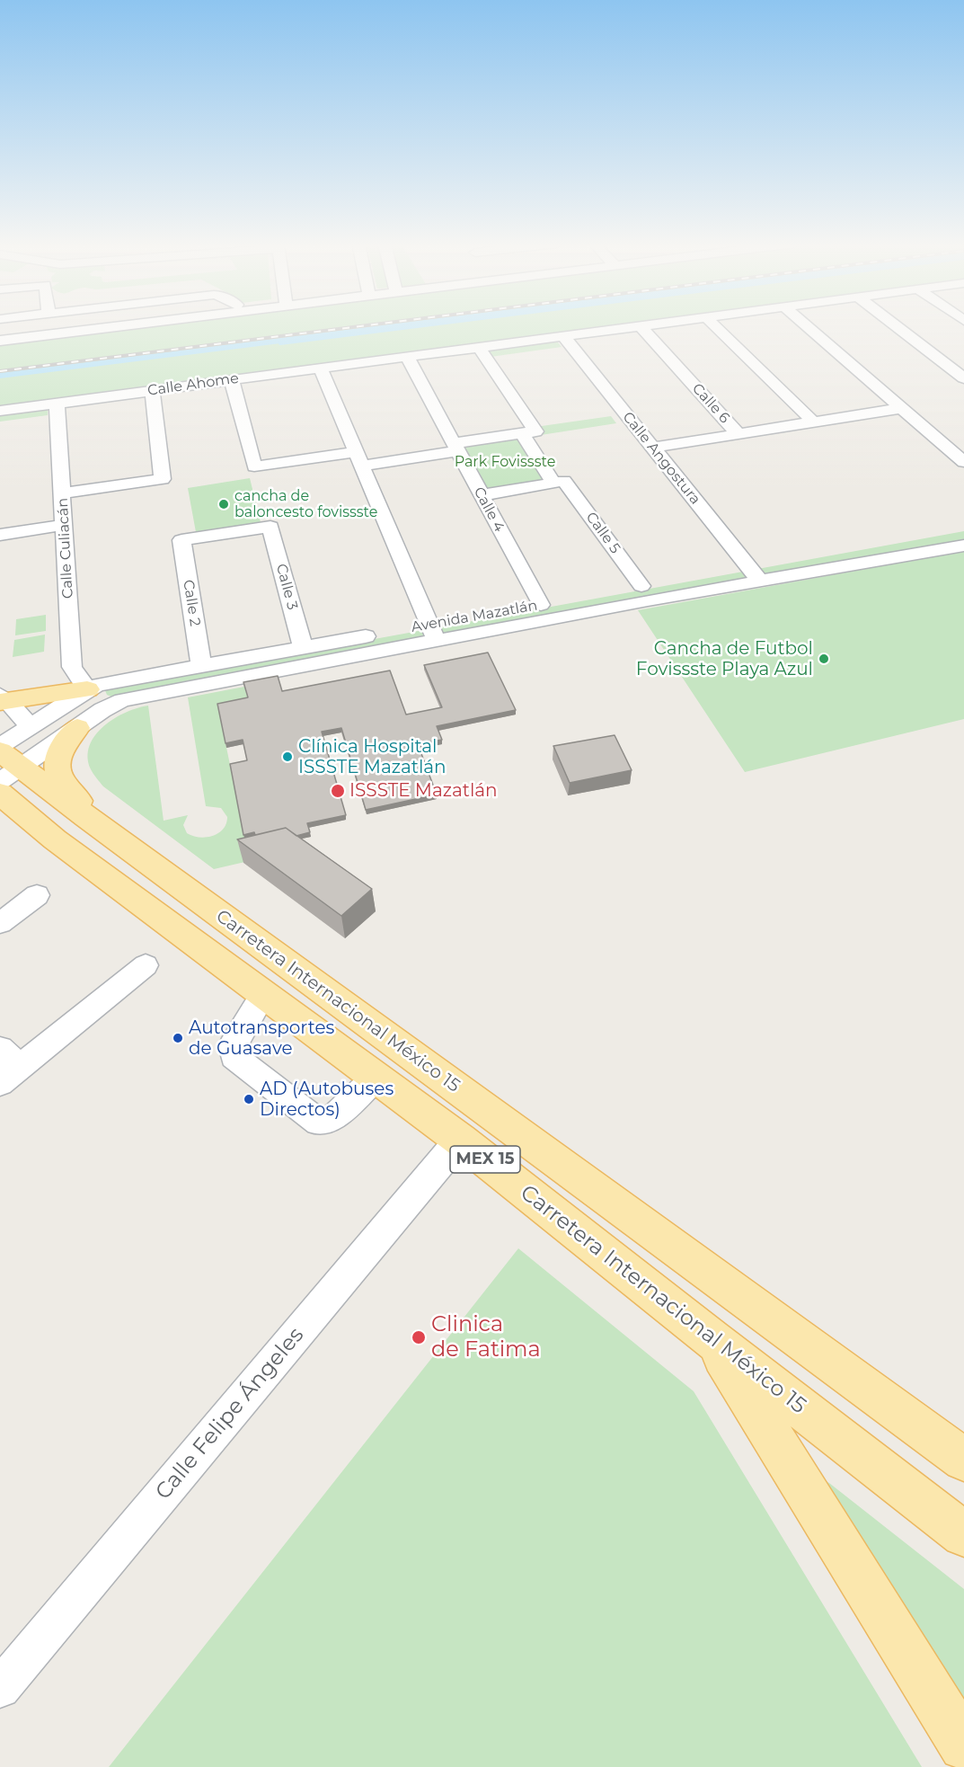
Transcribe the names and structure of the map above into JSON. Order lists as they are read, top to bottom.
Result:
{
  "streets": {
    "main road": ["Carretera Internacional México 15", "MEX 15"],
    "street": [
      "Calle Ahome",
      "Calle 6",
      "Calle Angostura",
      "Calle 4",
      "Calle 5",
      "Calle Culiacán",
      "Calle 3",
      "Calle 2",
      "Avenida Mazatlán",
      "Calle Felipe Ángeles"
    ]
  },
  "crossings": [
    ["Calle Ahome", "Calle 6"],
    ["Calle Ahome", "Calle Angostura"],
    ["Calle Ahome", "Calle 4"],
    ["Calle Ahome", "Calle Culiacán"],
    ["Calle Angostura", "Avenida Mazatlán"],
    ["Calle 4", "Avenida Mazatlán"],
    ["Calle 5", "Avenida Mazatlán"],
    ["Calle Culiacán", "Avenida Mazatlán"],
    ["Calle 3", "Calle 2"],
    ["Calle 3", "Avenida Mazatlán"],
    ["Calle 2", "Avenida Mazatlán"],
    ["Avenida Mazatlán", "Carretera Internacional México 15"],
    ["Carretera Internacional México 15", "Calle Felipe Ángeles"]
  ],
  "parks": ["Park Fovissste"],
  "places": [
    "cancha de baloncesto fovissste",
    "Cancha de Futbol Fovissste Playa Azul",
    "Clínica Hospital ISSSTE Mazatlán",
    "ISSSTE Mazatlán",
    "Autotransportes de Guasave",
    "AD (Autobuses Directos)",
    "Clinica de Fatima"
  ]
}
